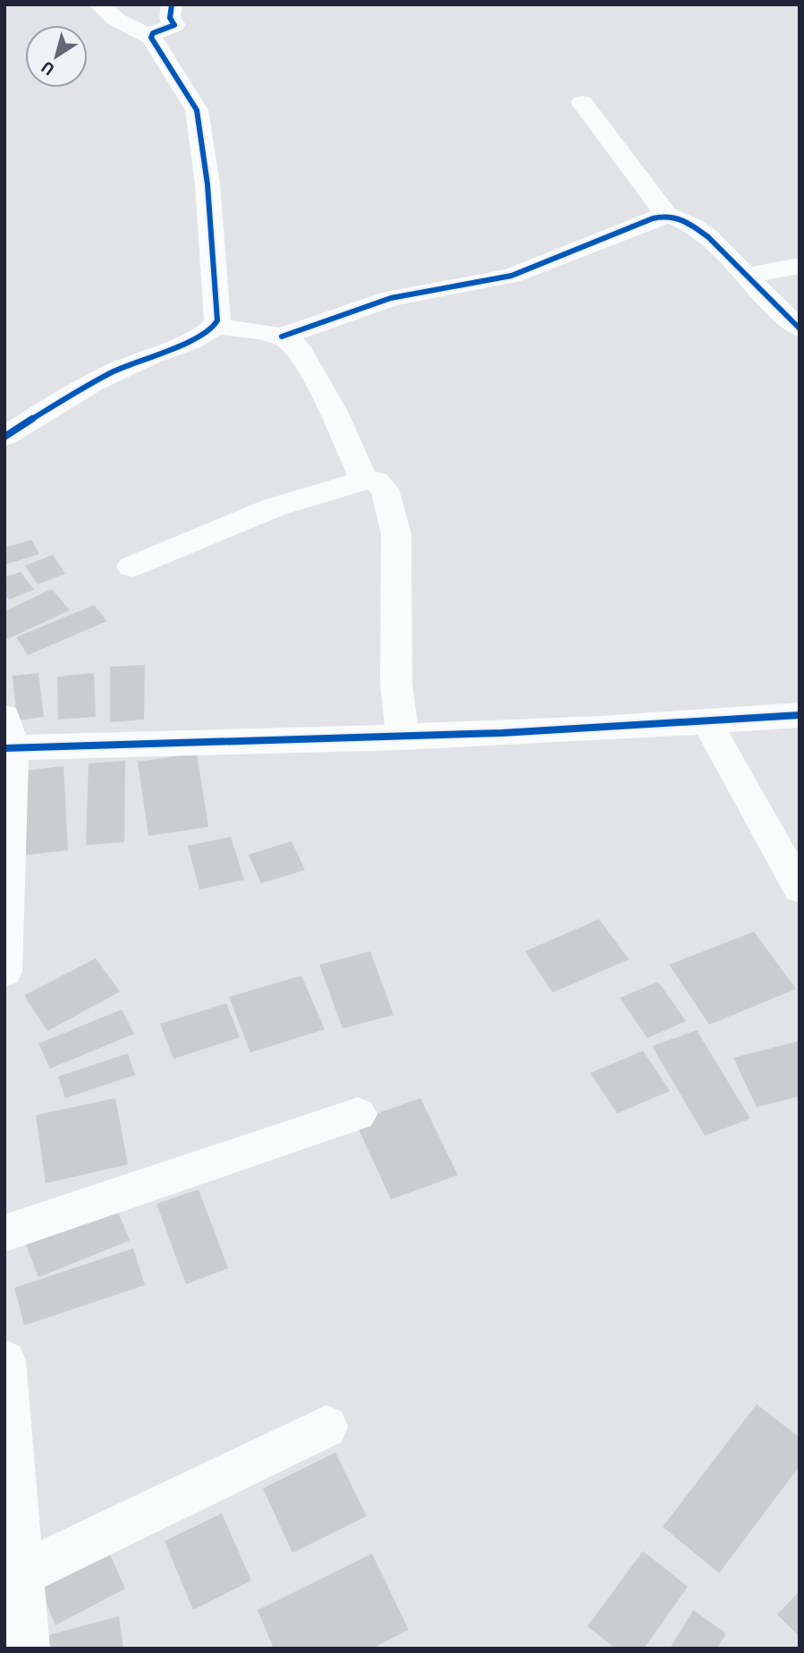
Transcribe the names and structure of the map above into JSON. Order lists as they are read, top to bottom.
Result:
{
  "north": "bottom left"
}
